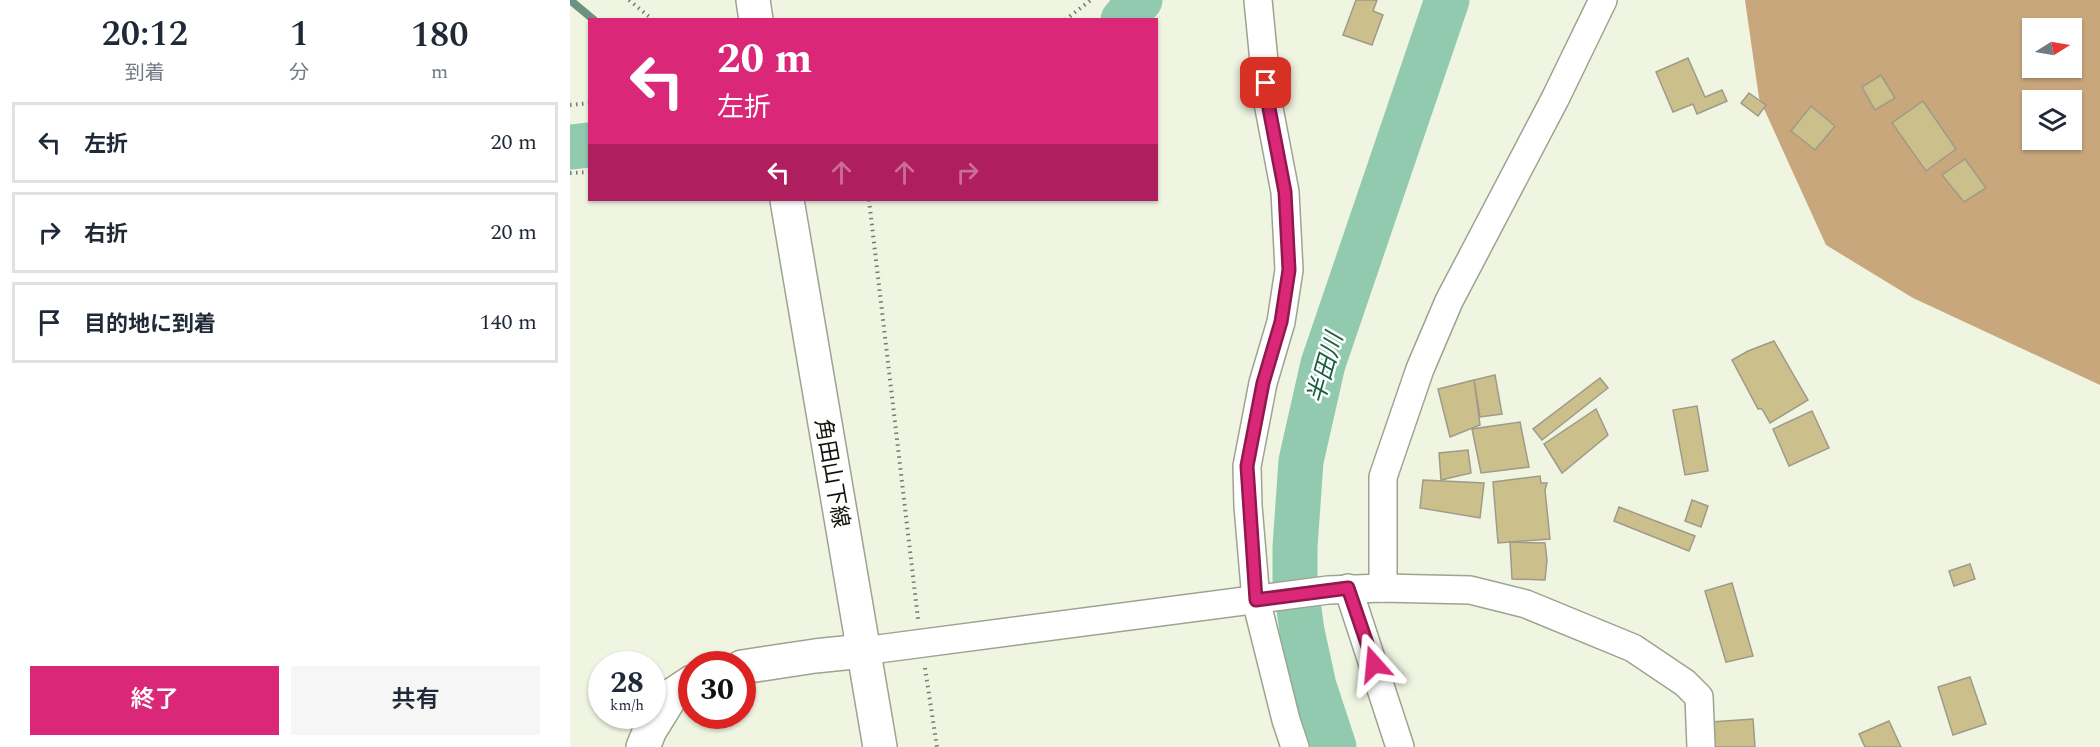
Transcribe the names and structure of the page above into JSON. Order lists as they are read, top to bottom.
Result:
{
  "streets": {
    "main road": ["角田山下線"]
  },
  "water": ["半田川"],
  "north": "right",
  "page": {
    "eta": [
      "20:12",
      "到着",
      "1",
      "分",
      "180",
      "m"
    ],
    "turn": ["20 m", "左折"],
    "list": [
      {
        "name": "左折",
        "value": "20 m"
      },
      {
        "name": "右折",
        "value": "20 m"
      },
      {
        "name": "目的地に到着",
        "value": "140 m"
      }
    ],
    "speed": "28 km/h",
    "limit": "30",
    "buttons": ["終了", "共有"]
  }
}
